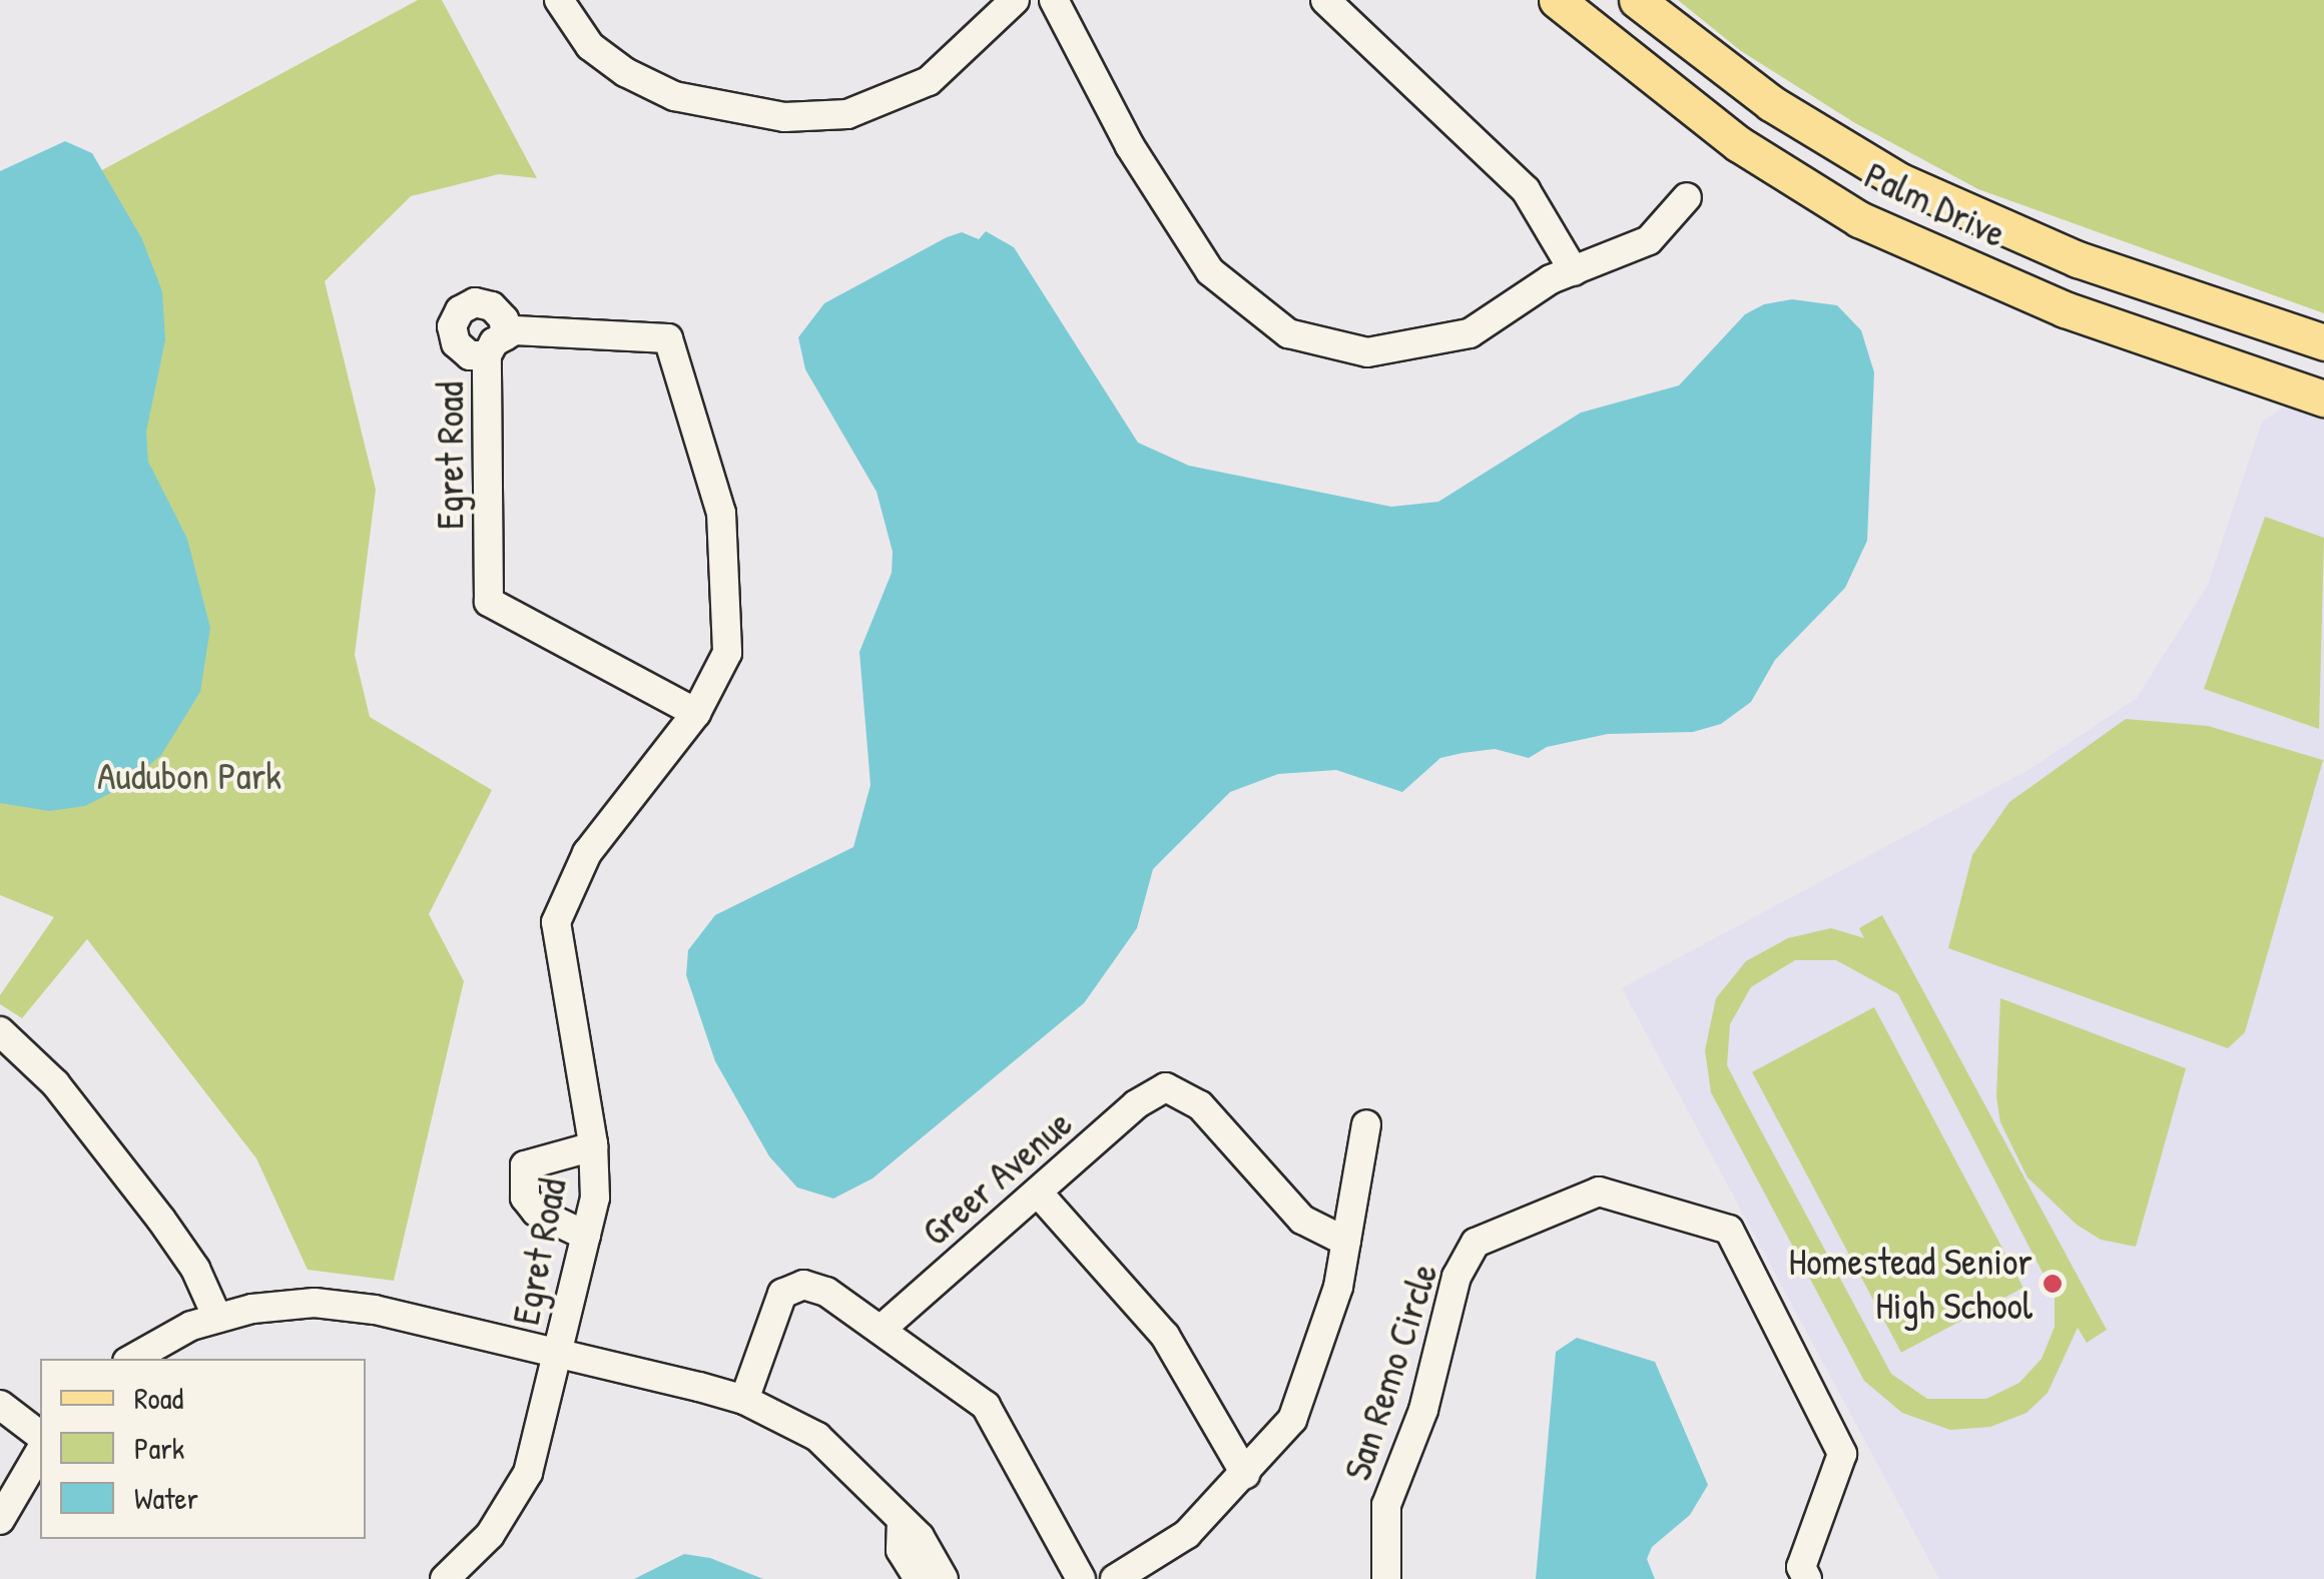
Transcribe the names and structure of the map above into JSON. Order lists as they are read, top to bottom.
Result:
{
  "streets": {
    "main road": ["Palm Drive"],
    "street": ["Egret Road", "Greer Avenue", "San Remo Circle"]
  },
  "parks": ["Audubon Park"],
  "places": ["Homestead Senior High School"],
  "legend": ["Road", "Park", "Water"]
}
